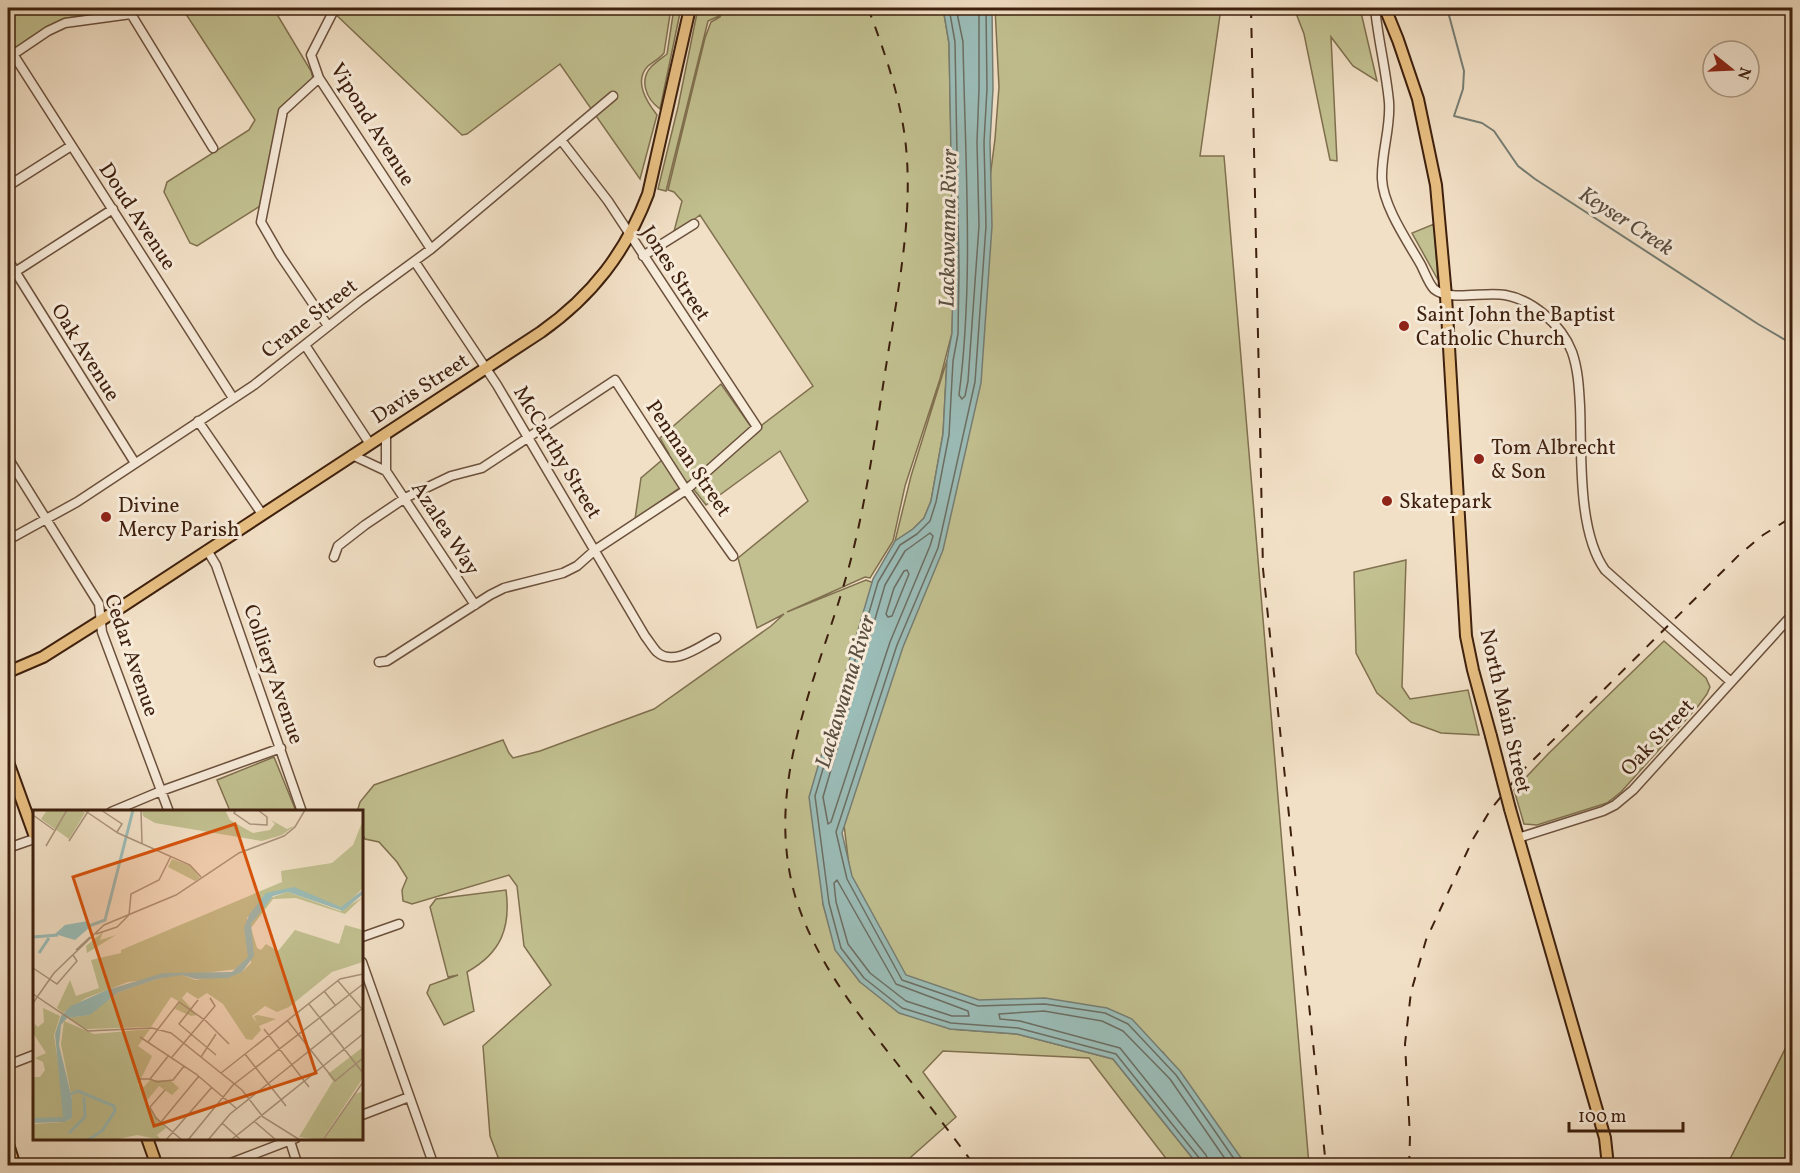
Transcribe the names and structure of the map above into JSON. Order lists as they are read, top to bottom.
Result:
{
  "streets": {
    "main road": ["Davis Street", "North Main Street"],
    "street": [
      "Vipond Avenue",
      "Doud Avenue",
      "Jones Street",
      "Crane Street",
      "Oak Avenue",
      "McCarthy Street",
      "Penman Street",
      "Azalea Way",
      "Cedar Avenue",
      "Colliery Avenue",
      "Oak Street"
    ]
  },
  "crossings": [
    ["Vipond Avenue", "Crane Street"],
    ["Doud Avenue", "Crane Street"],
    ["Jones Street", "Crane Street"],
    ["Jones Street", "Davis Street"],
    ["Jones Street", "Penman Street"],
    ["Crane Street", "Oak Avenue"],
    ["Crane Street", "McCarthy Street"],
    ["Crane Street", "Cedar Avenue"],
    ["Davis Street", "McCarthy Street"],
    ["Davis Street", "Azalea Way"],
    ["Davis Street", "Cedar Avenue"],
    ["Davis Street", "Colliery Avenue"],
    ["McCarthy Street", "Penman Street"],
    ["North Main Street", "Oak Street"]
  ],
  "water": ["Keyser Creek", "Lackawanna River"],
  "places": [
    "Saint John the Baptist Catholic Church",
    "Tom Albrecht & Son",
    "Skatepark",
    "Divine Mercy Parish"
  ],
  "scale_bar": "100 m",
  "north": "right"
}
